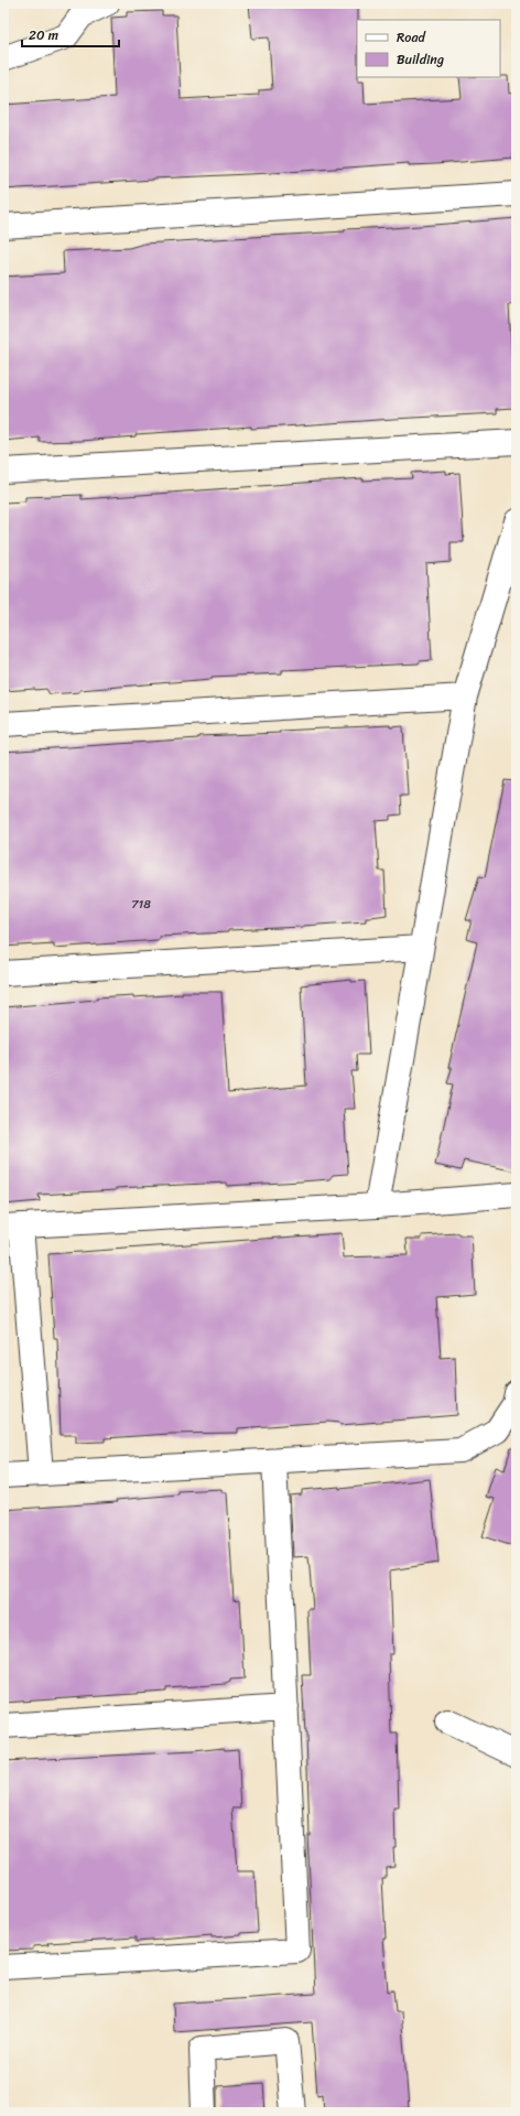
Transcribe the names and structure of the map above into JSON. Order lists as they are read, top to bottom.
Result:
{
  "house_numbers": ["718"],
  "legend": ["Road", "Building"],
  "scale_bar": "20 m"
}
